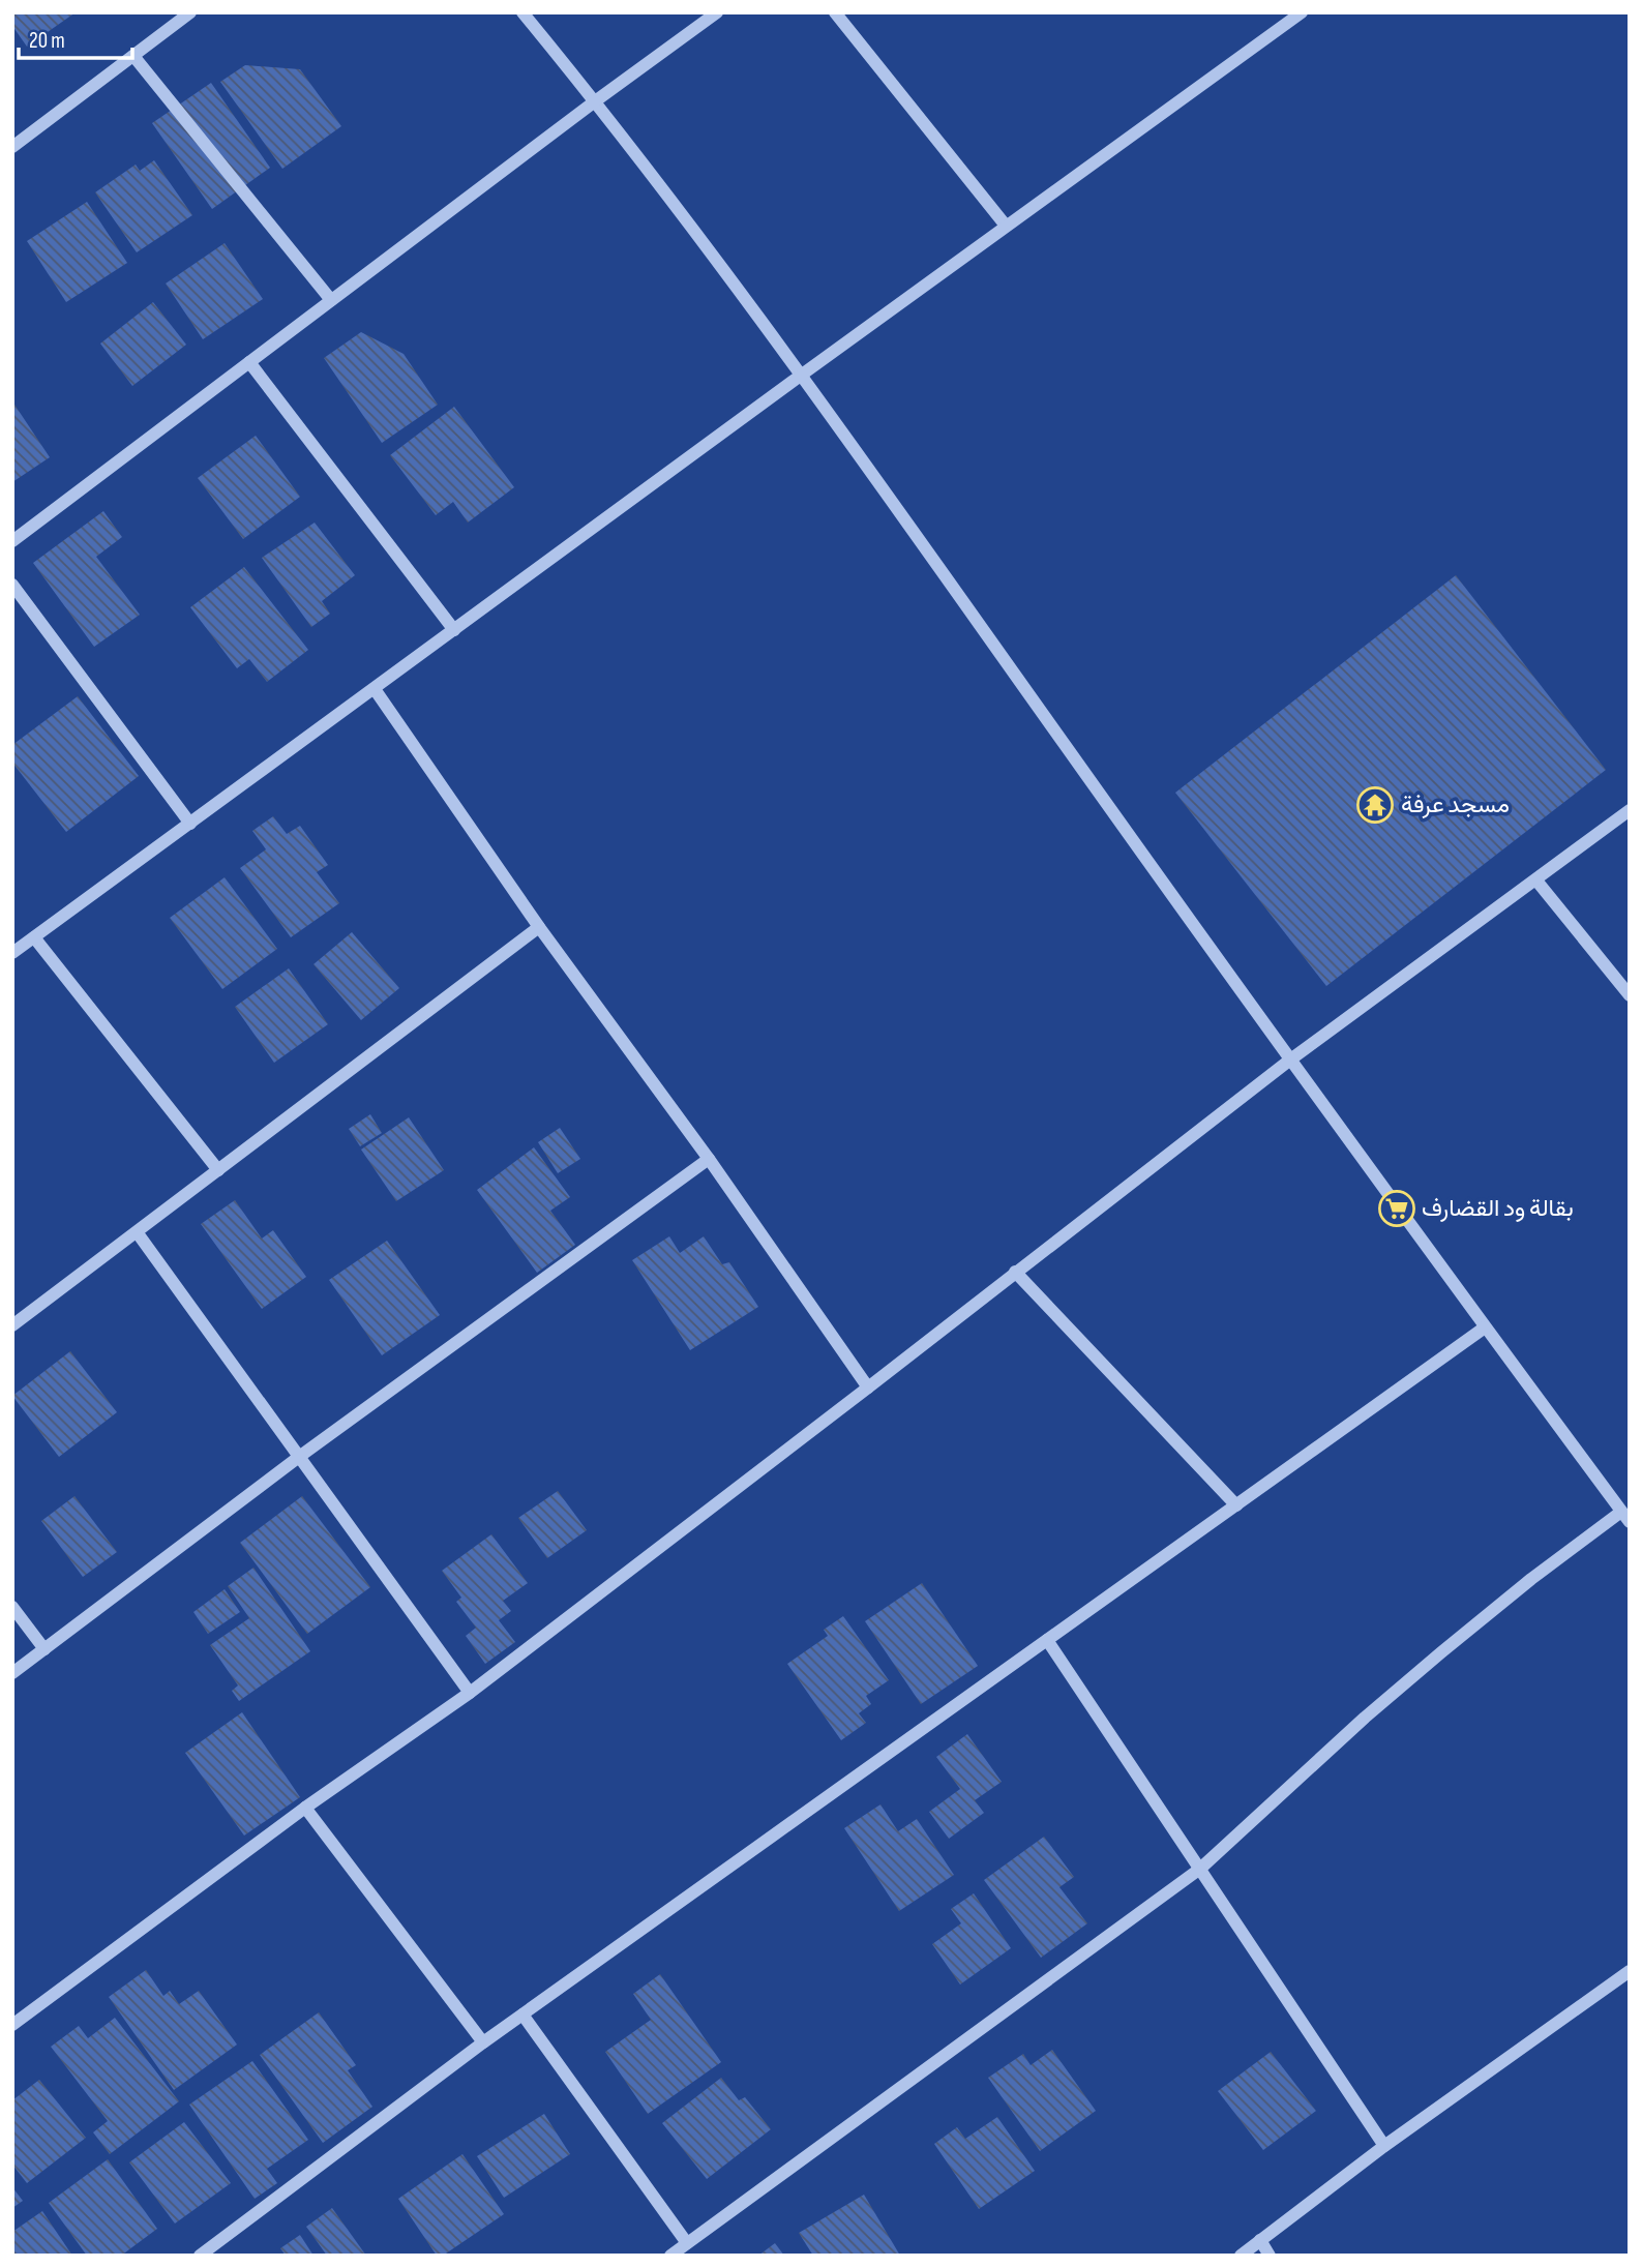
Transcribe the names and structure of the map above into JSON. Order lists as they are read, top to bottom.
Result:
{
  "places": {
    "temple": ["مسجد عرفة"],
    "supermarket": ["بقالة ود القضارف"]
  },
  "scale_bar": "20 m"
}
